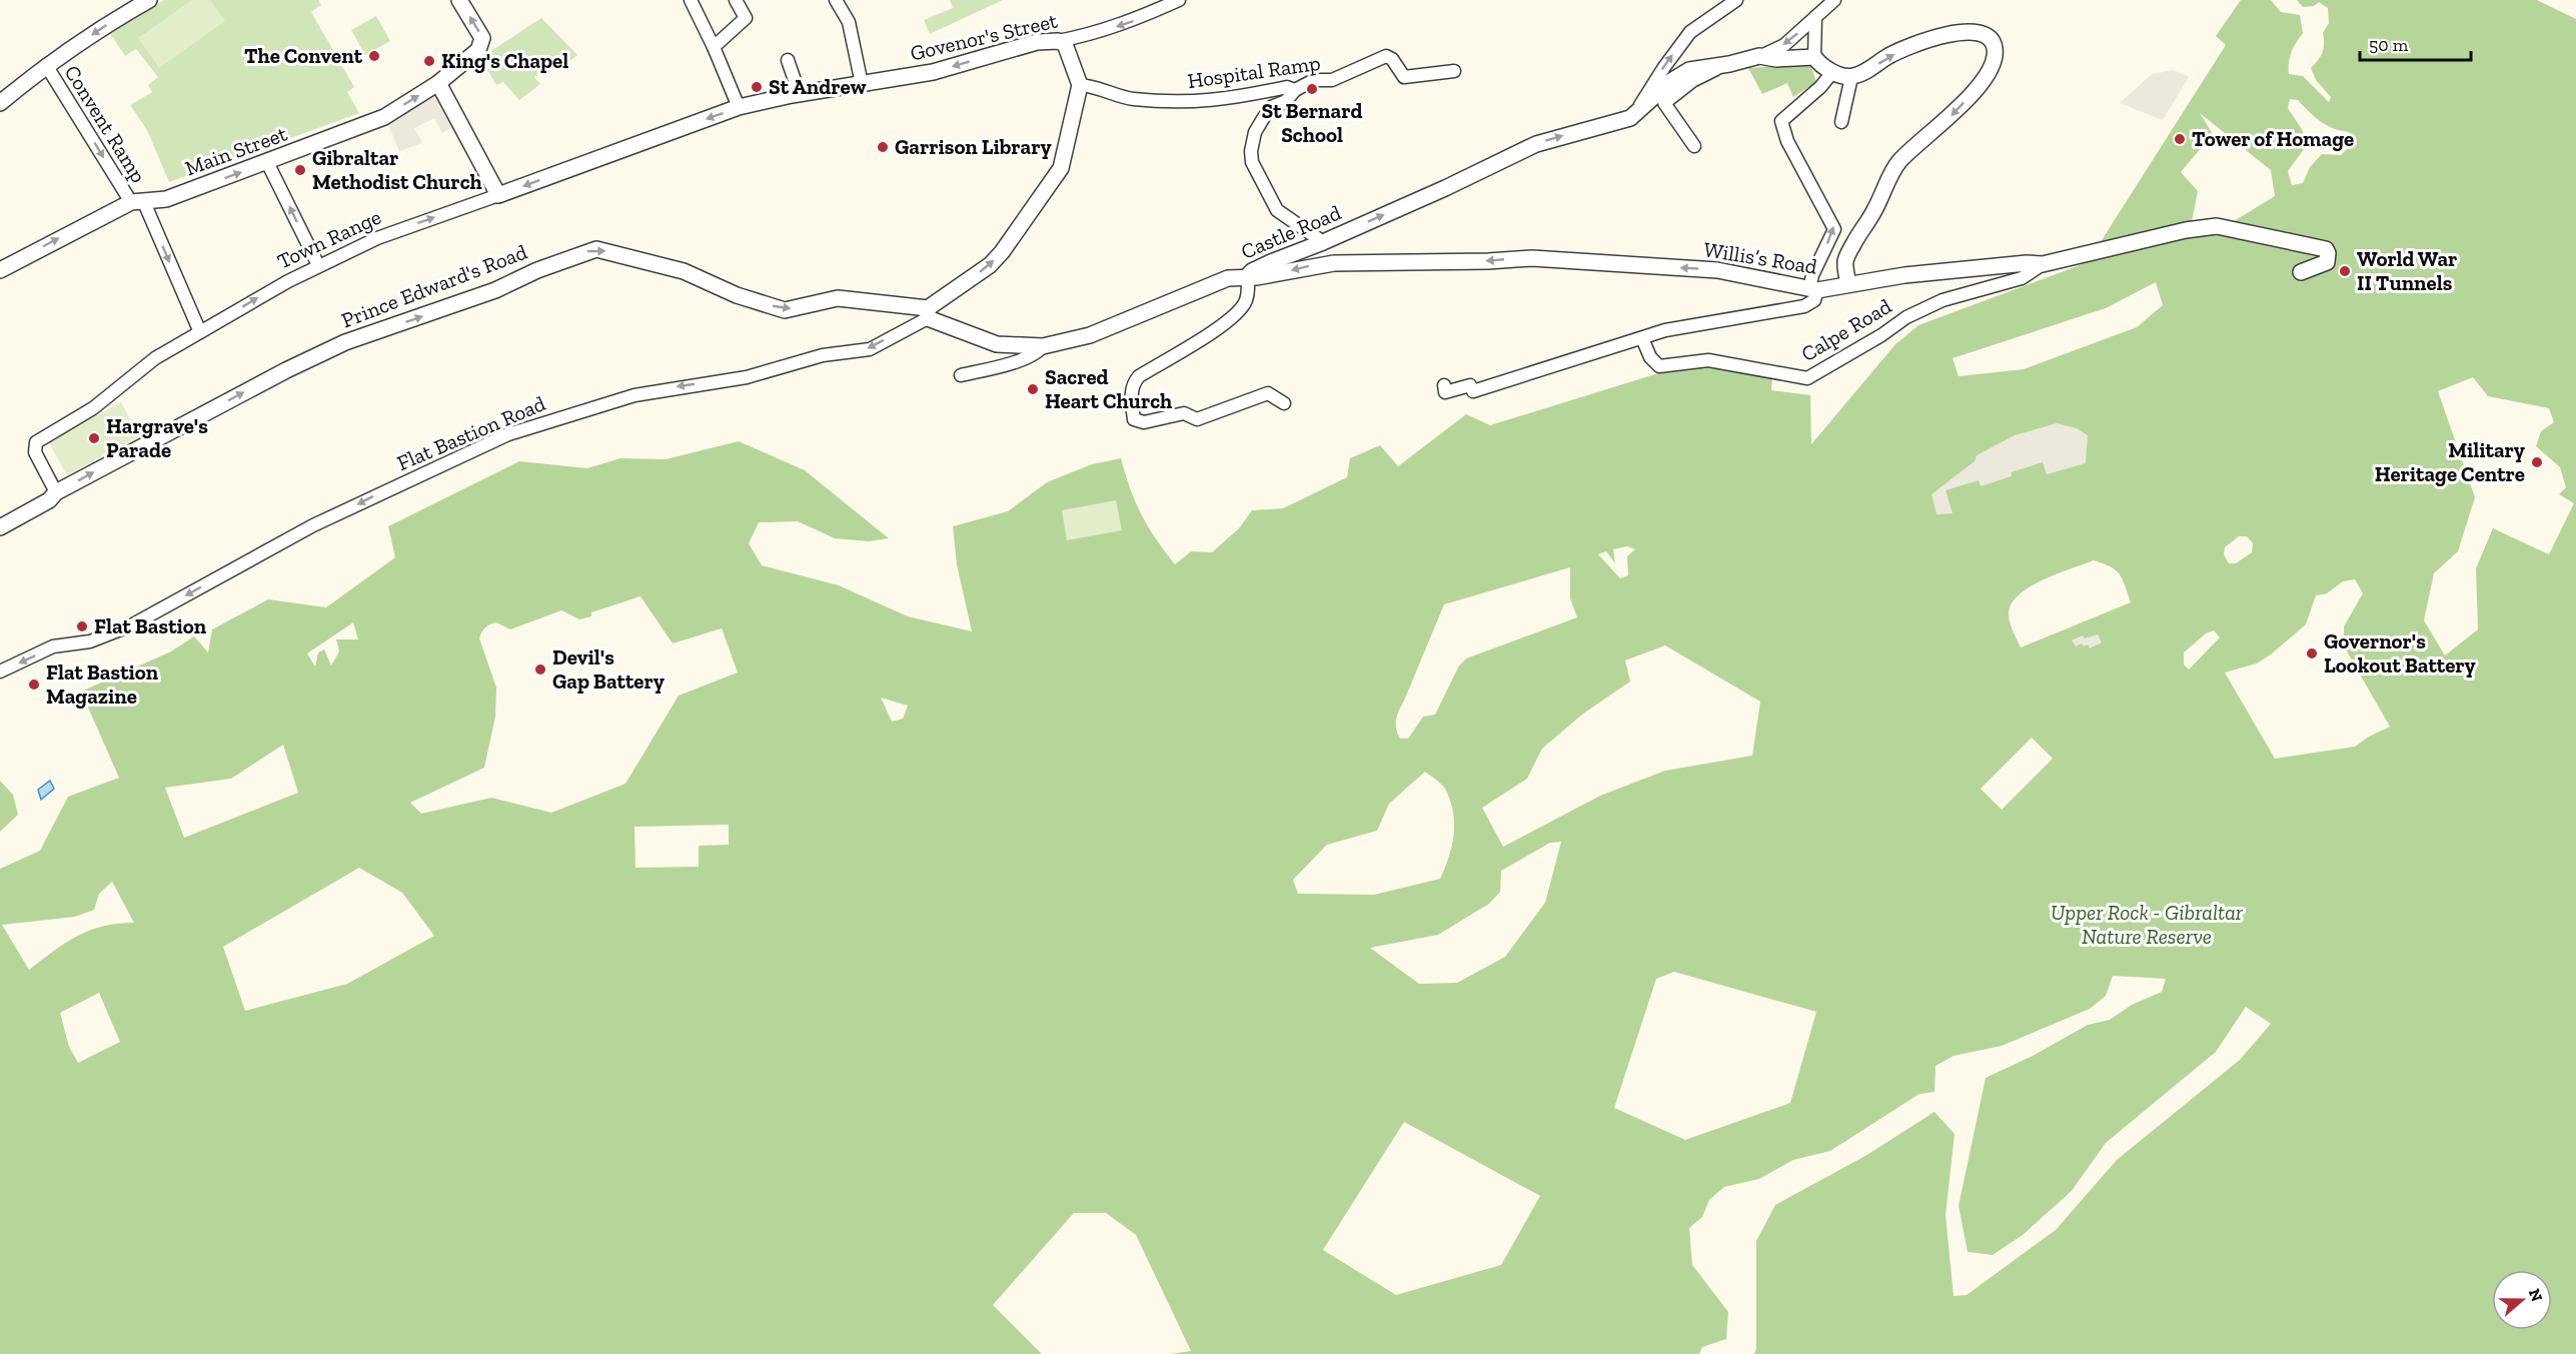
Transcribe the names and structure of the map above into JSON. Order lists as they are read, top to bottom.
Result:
{
  "streets": {
    "street": [
      "Govenor's Street",
      "Hospital Ramp",
      "Convent Ramp",
      "Main Street",
      "Castle Road",
      "Town Range",
      "Willis’s Road",
      "Prince Edward's Road",
      "Calpe Road",
      "Flat Bastion Road"
    ]
  },
  "crossings": [
    ["Govenor's Street", "Town Range"],
    ["Convent Ramp", "Main Street"],
    ["Convent Ramp", "Town Range"],
    ["Castle Road", "Willis’s Road"],
    ["Castle Road", "Prince Edward's Road"],
    ["Castle Road", "Flat Bastion Road"],
    ["Town Range", "Prince Edward's Road"],
    ["Willis’s Road", "Calpe Road"],
    ["Prince Edward's Road", "Flat Bastion Road"]
  ],
  "one_way": [
    "Govenor's Street",
    "Convent Ramp",
    "Main Street",
    "Castle Road",
    "Willis’s Road",
    "Prince Edward's Road",
    "Flat Bastion Road"
  ],
  "parks": ["Upper Rock - Gibraltar Nature Reserve"],
  "places": [
    "The Convent",
    "King's Chapel",
    "St Andrew",
    "St Bernard School",
    "Tower of Homage",
    "Garrison Library",
    "Gibraltar Methodist Church",
    "World War II Tunnels",
    "Sacred Heart Church",
    "Hargrave's Parade",
    "Military Heritage Centre",
    "Flat Bastion",
    "Governor's Lookout Battery",
    "Devil's Gap Battery",
    "Flat Bastion Magazine"
  ],
  "scale_bar": "50 m",
  "north": "right"
}
